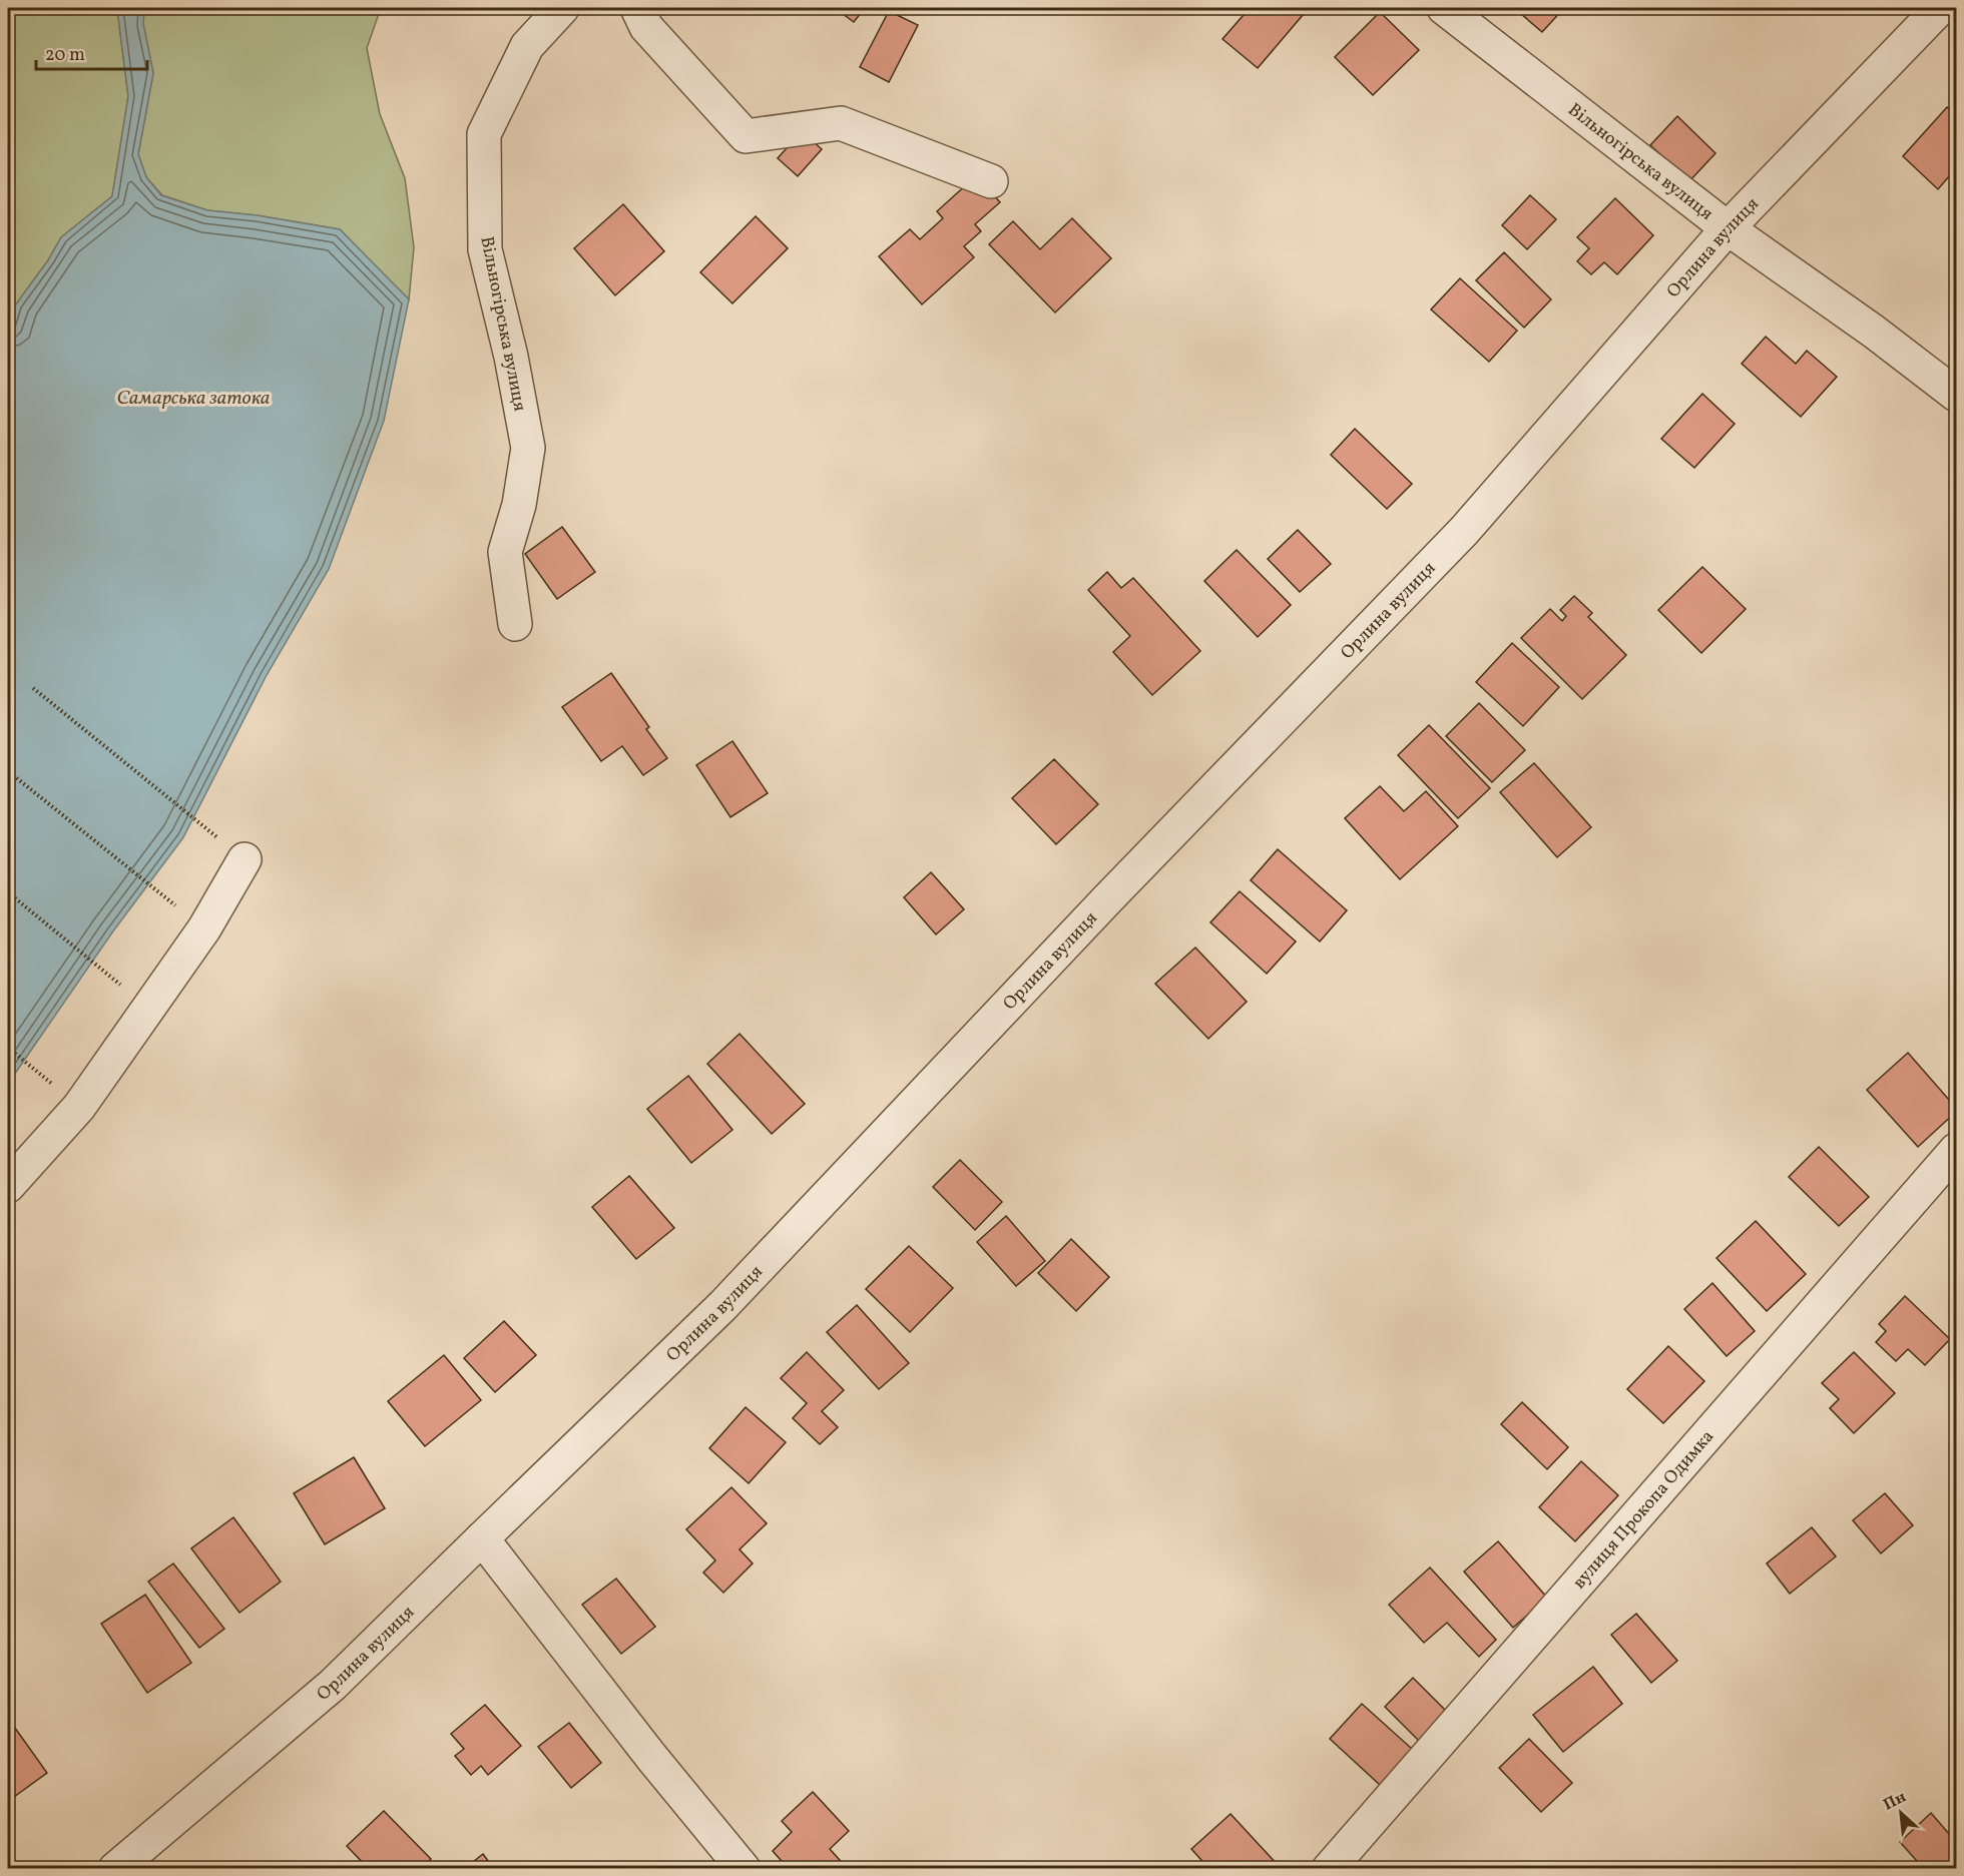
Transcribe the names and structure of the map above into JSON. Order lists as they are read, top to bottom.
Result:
{
  "streets": {
    "street": ["Вільногірська вулиця", "Орлина вулиця", "вулиця Прокопа Одимка"]
  },
  "crossings": [
    ["Вільногірська вулиця", "Орлина вулиця"]
  ],
  "water": ["Самарська затока"],
  "scale_bar": "20 m",
  "north": "top left"
}
